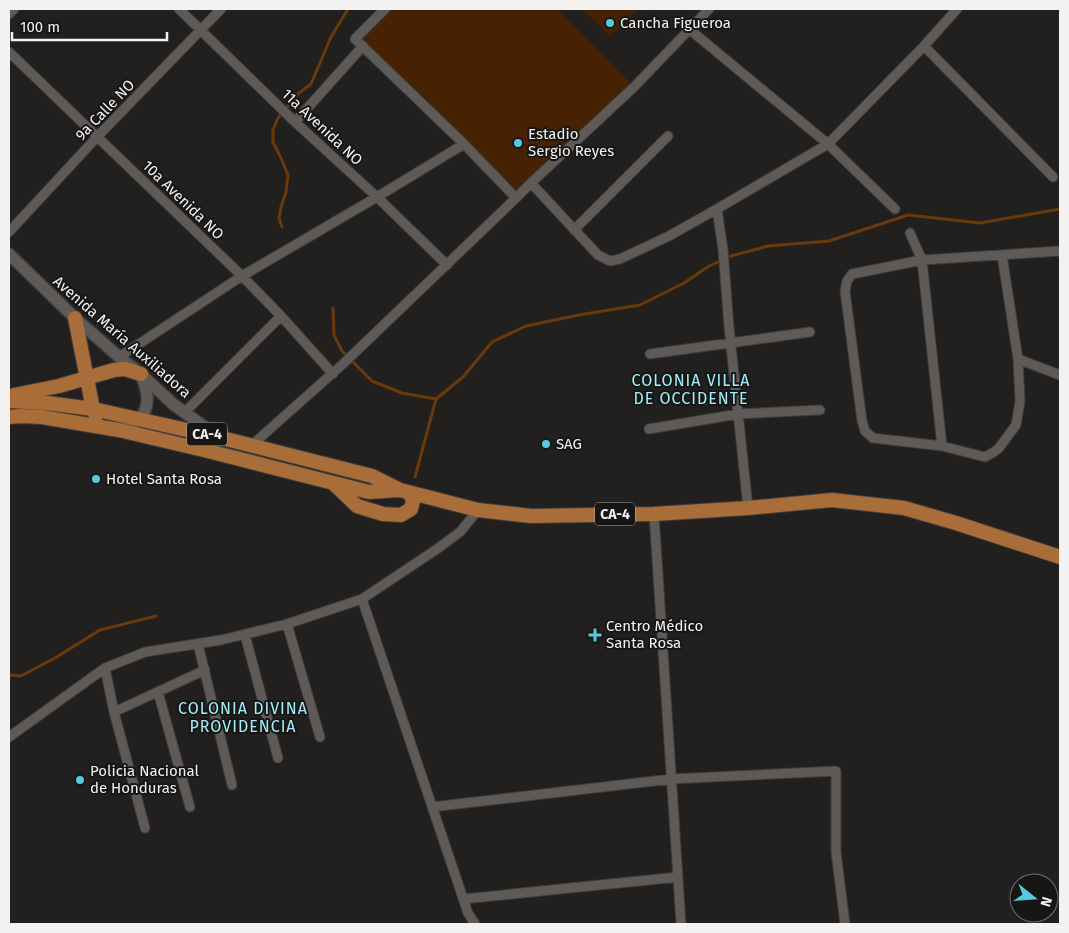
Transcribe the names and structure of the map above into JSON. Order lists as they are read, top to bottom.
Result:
{
  "streets": {
    "main road": ["CA-4"],
    "street": [
      "9a Calle NO",
      "11a Avenida NO",
      "10a Avenida NO",
      "Avenida María Auxiliadora"
    ]
  },
  "crossings": [
    ["9a Calle NO", "11a Avenida NO"],
    ["9a Calle NO", "10a Avenida NO"],
    ["Avenida María Auxiliadora", "CA-4"]
  ],
  "districts": ["COLONIA VILLA DE OCCIDENTE", "COLONIA DIVINA PROVIDENCIA"],
  "places": {
    "other": [
      "Cancha Figueroa",
      "Estadio Sergio Reyes",
      "SAG",
      "Hotel Santa Rosa",
      "Policia Nacional de Honduras"
    ],
    "health": ["Centro Médico Santa Rosa"]
  },
  "scale_bar": "100 m",
  "north": "right"
}
